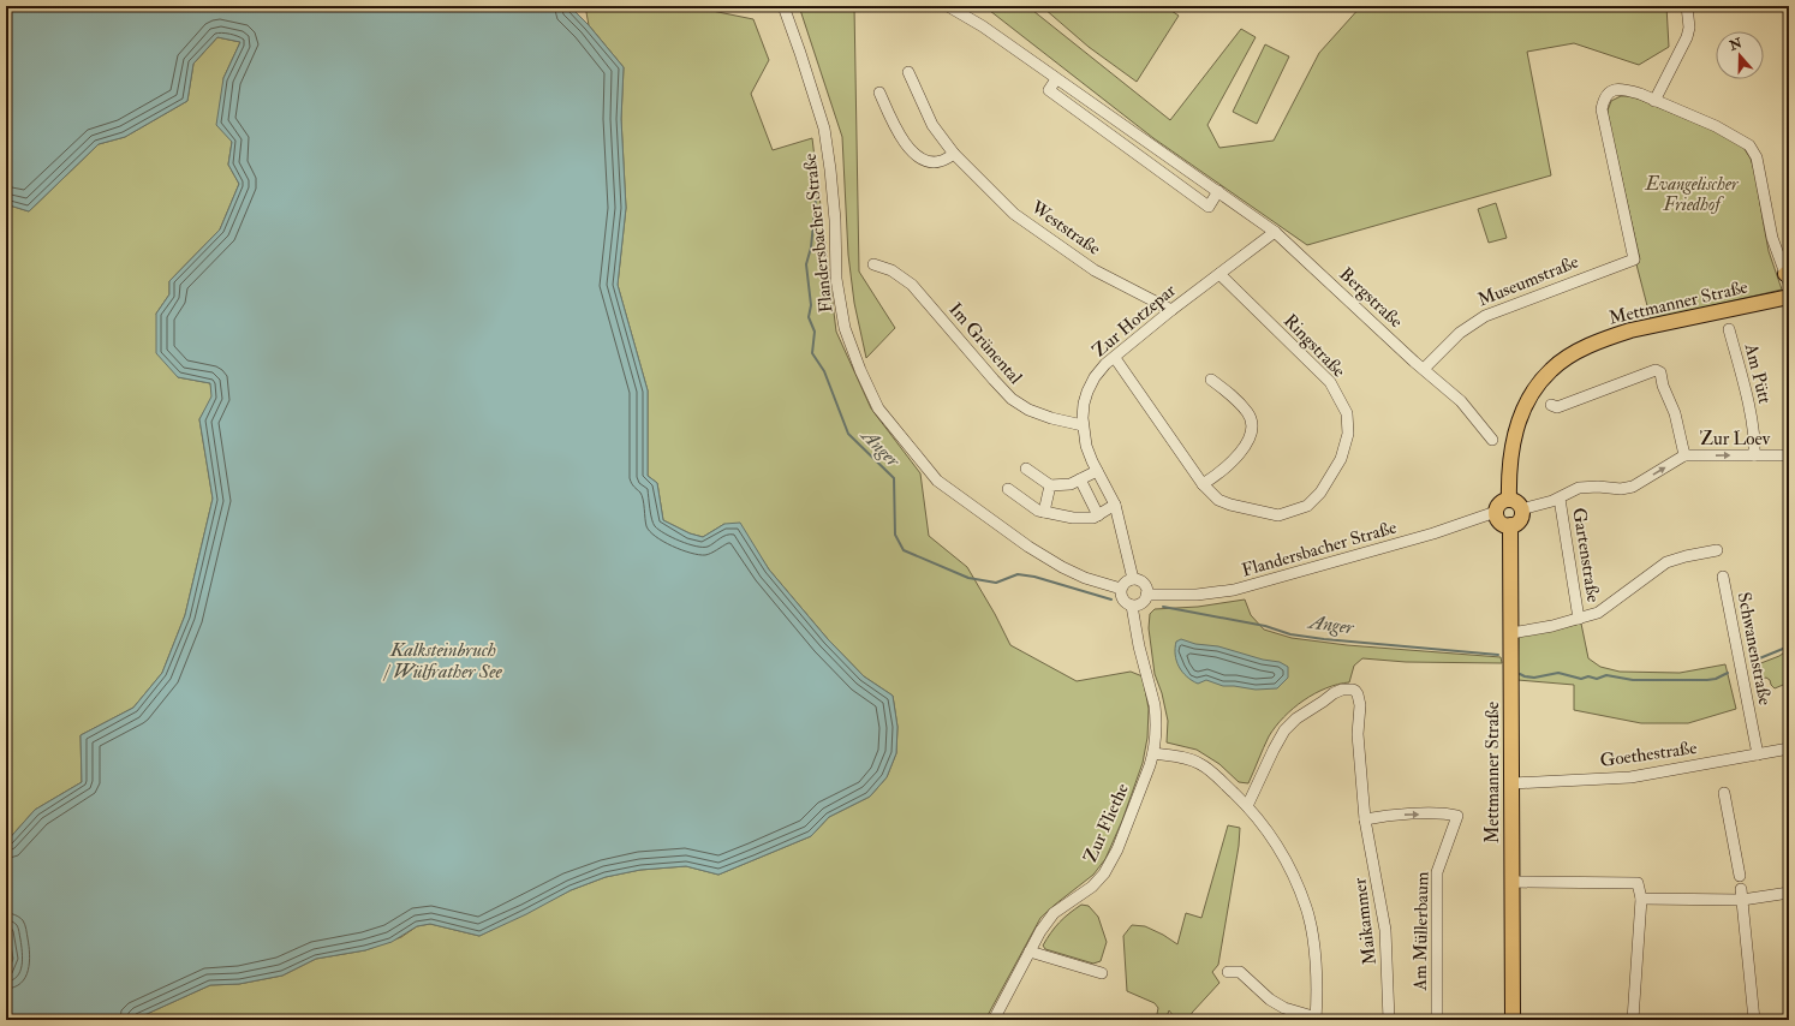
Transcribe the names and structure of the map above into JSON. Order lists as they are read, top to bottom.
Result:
{
  "streets": {
    "main road": ["Mettmanner Straße"],
    "street": [
      "Weststraße",
      "Flandersbacher Straße",
      "Museumstraße",
      "Bergstraße",
      "Zur Hotzepar",
      "Im Grünental",
      "Ringstraße",
      "Am Pütt",
      "Zur Loev",
      "Gartenstraße",
      "Schwanenstraße",
      "Goethestraße",
      "Zur Fliethe",
      "Maikammer",
      "Am Müllerbaum"
    ]
  },
  "crossings": [
    ["Weststraße", "Zur Hotzepar"],
    ["Flandersbacher Straße", "Mettmanner Straße"],
    ["Flandersbacher Straße", "Zur Hotzepar"],
    ["Flandersbacher Straße", "Zur Loev"],
    ["Flandersbacher Straße", "Zur Fliethe"],
    ["Museumstraße", "Bergstraße"],
    ["Bergstraße", "Zur Hotzepar"],
    ["Mettmanner Straße", "Zur Loev"],
    ["Mettmanner Straße", "Goethestraße"],
    ["Zur Hotzepar", "Im Grünental"],
    ["Zur Hotzepar", "Ringstraße"],
    ["Zur Hotzepar", "Zur Fliethe"],
    ["Am Pütt", "Zur Loev"],
    ["Zur Loev", "Gartenstraße"],
    ["Schwanenstraße", "Goethestraße"],
    ["Maikammer", "Am Müllerbaum"]
  ],
  "water": ["Anger", "Kalksteinbruch / Wülfrather See"],
  "parks": ["Evangelischer Friedhof"],
  "north": "top"
}
